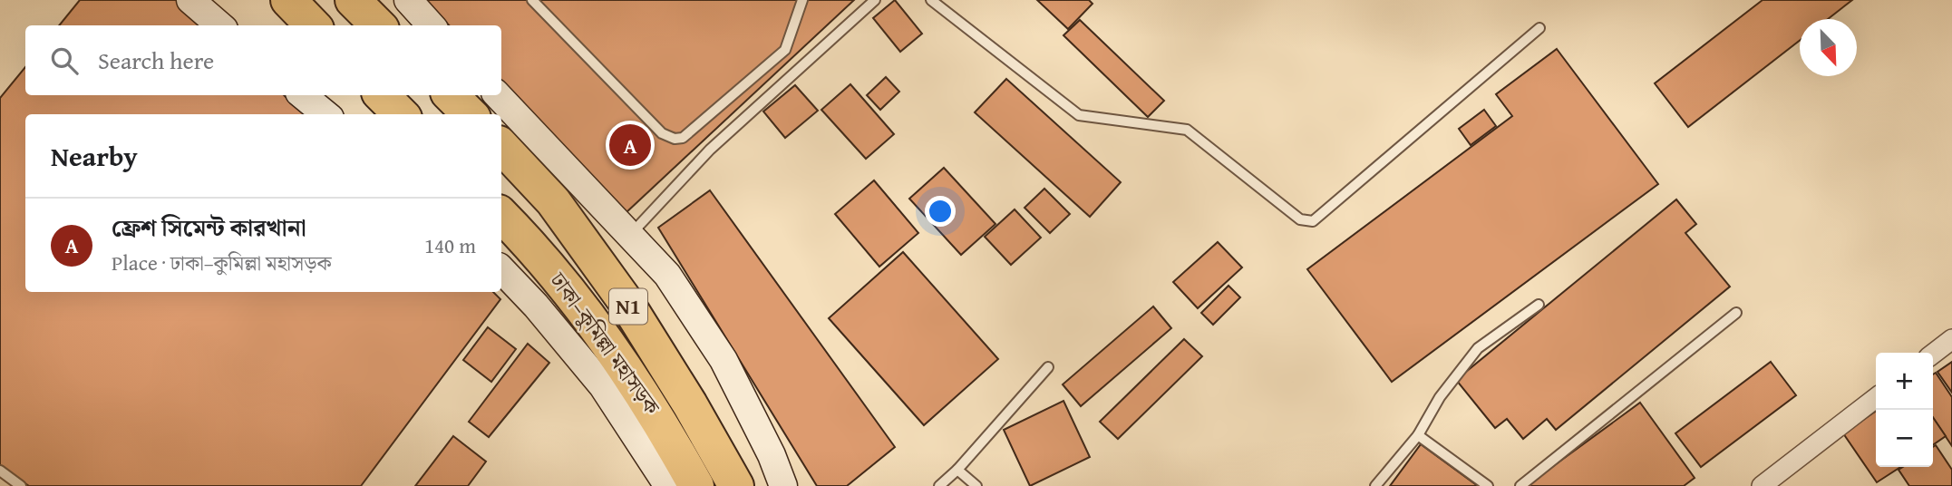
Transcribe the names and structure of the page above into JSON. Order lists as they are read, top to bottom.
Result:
{
  "streets": {
    "highway": ["N1", "ঢাকা–কুমিল্লা মহাসড়ক"]
  },
  "north": "bottom right",
  "page": {
    "search": "Search here",
    "heading": "Nearby",
    "pins": "A",
    "list": [
      {
        "mark": "A",
        "name": "ফ্রেশ সিমেন্ট কারখানা",
        "note": "Place · ঢাকা–কুমিল্লা মহাসড়ক",
        "value": "140 m"
      }
    ],
    "map_buttons": ["+", "−"]
  }
}
